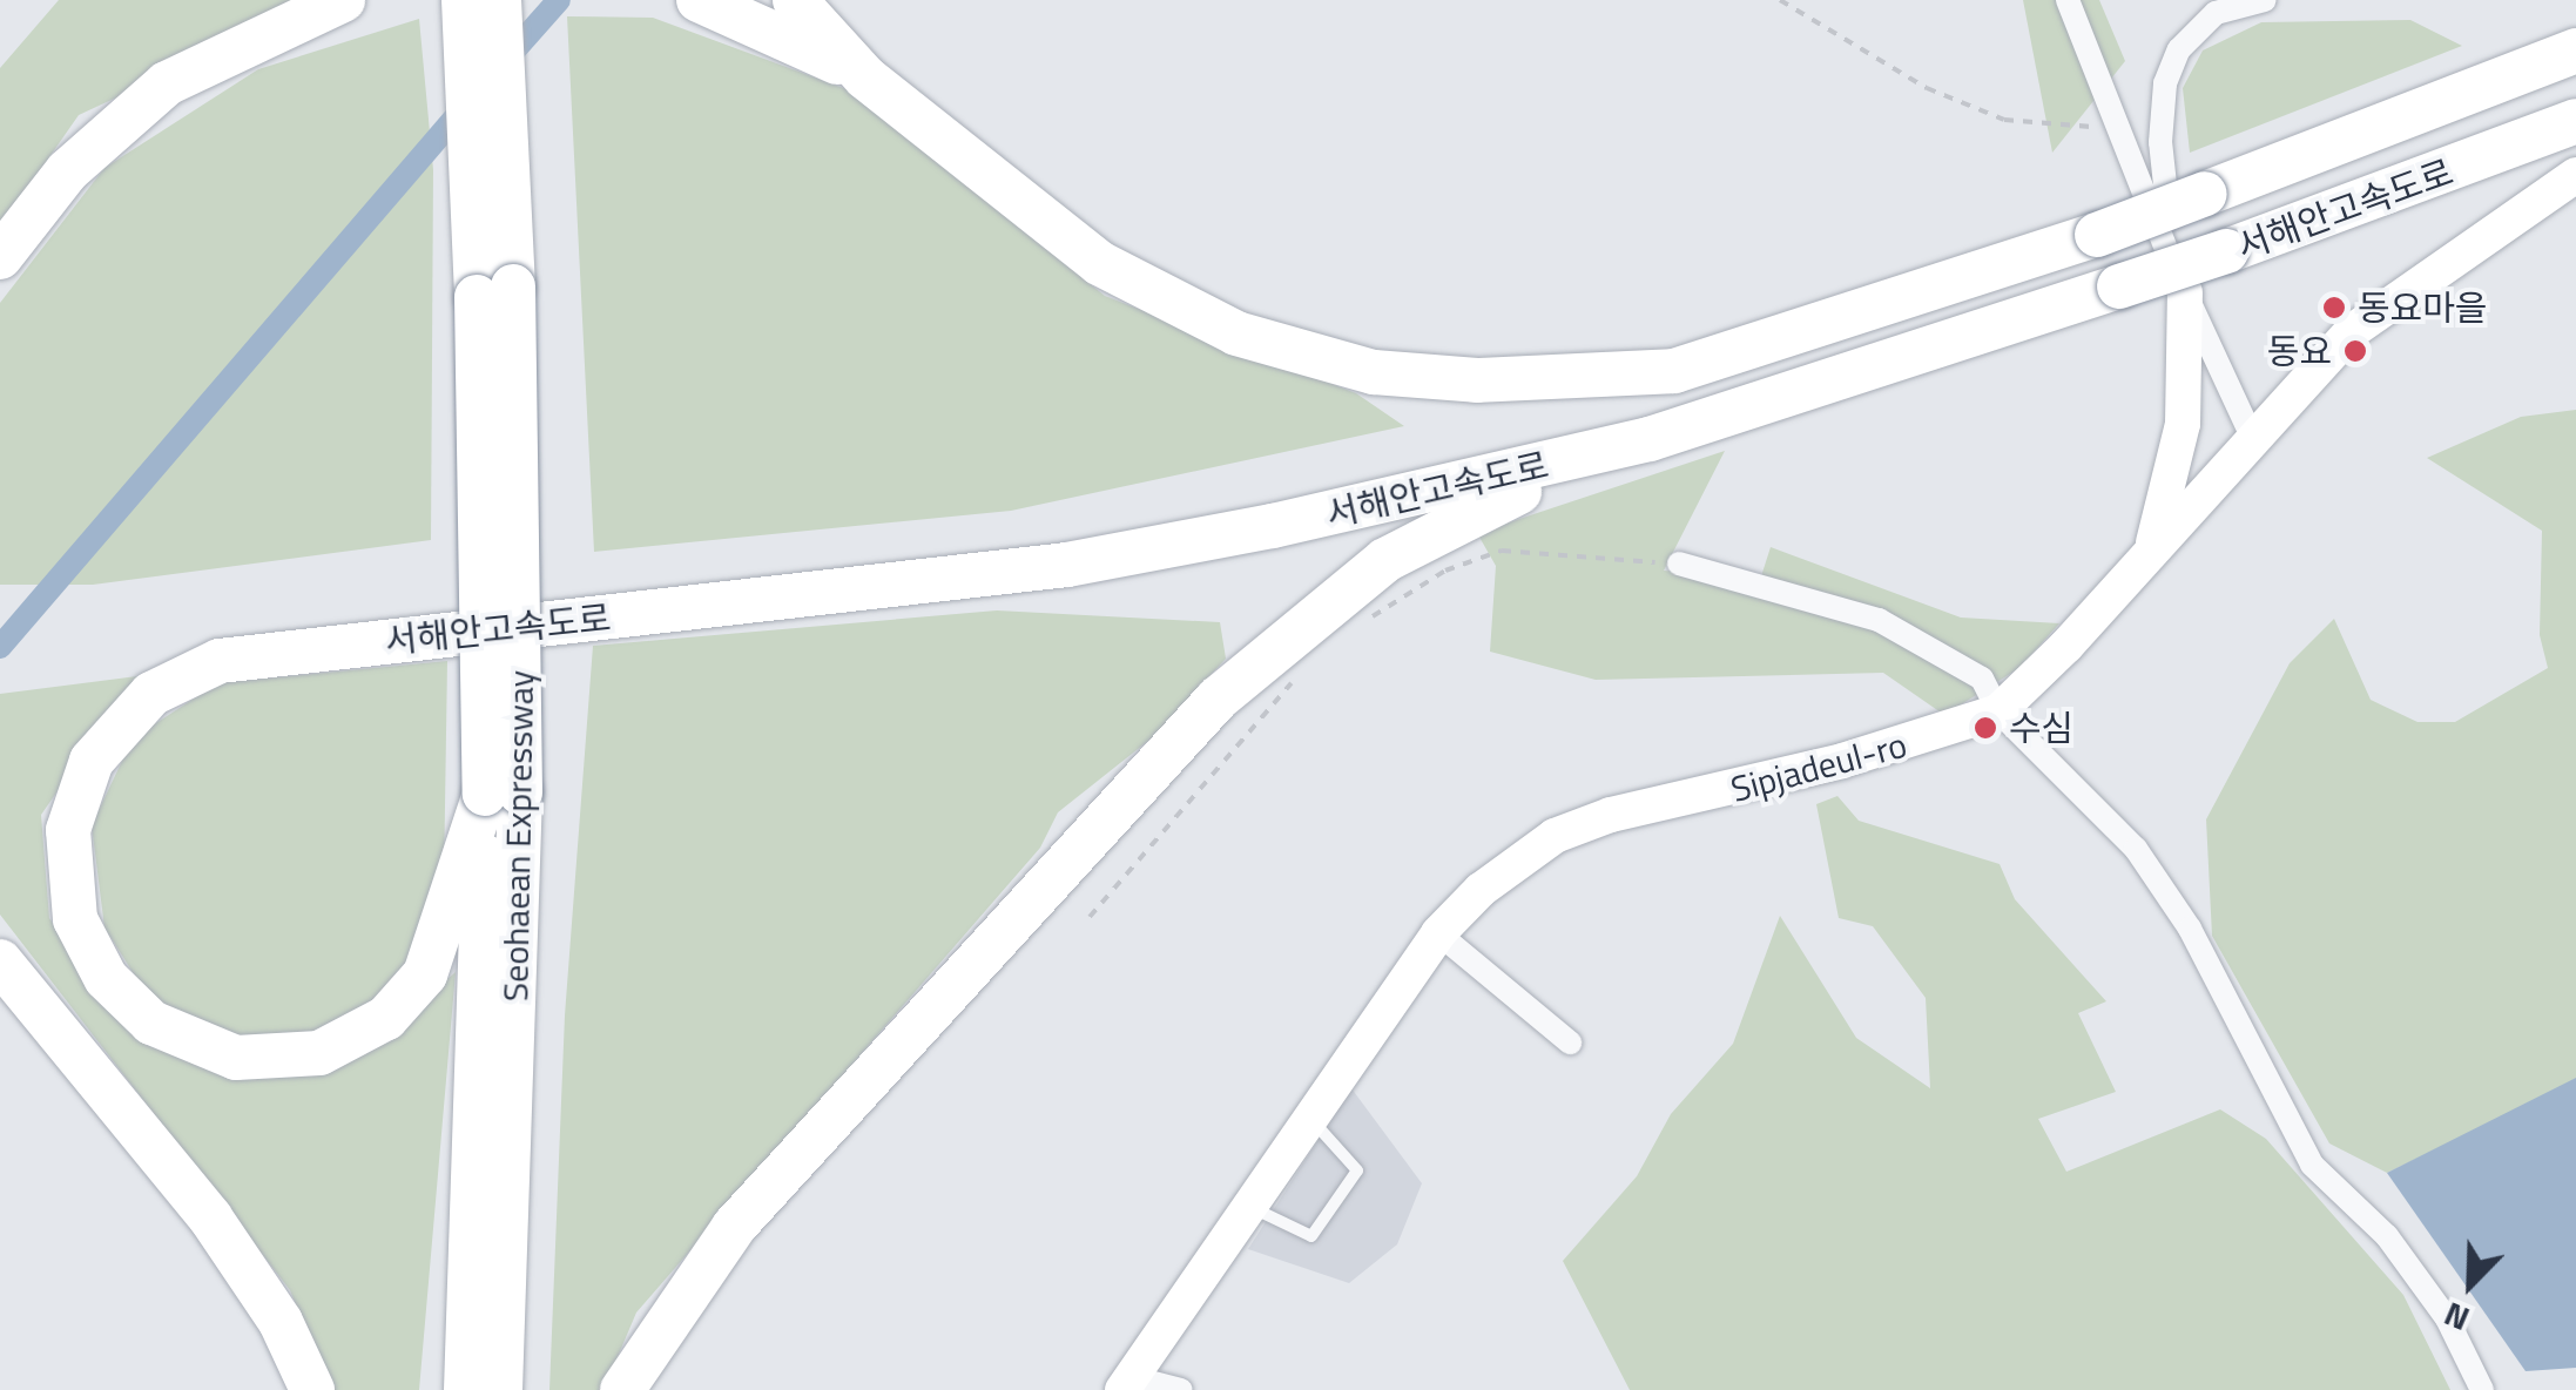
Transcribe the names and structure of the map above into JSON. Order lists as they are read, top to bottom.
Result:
{
  "streets": {
    "highway": ["서해안고속도로", "Seohaean Expressway"],
    "main road": ["Sipjadeul-ro"]
  },
  "crossings": [
    ["서해안고속도로", "Seohaean Expressway"]
  ],
  "places": ["동요마을", "동요", "수심"],
  "north": "bottom left"
}
